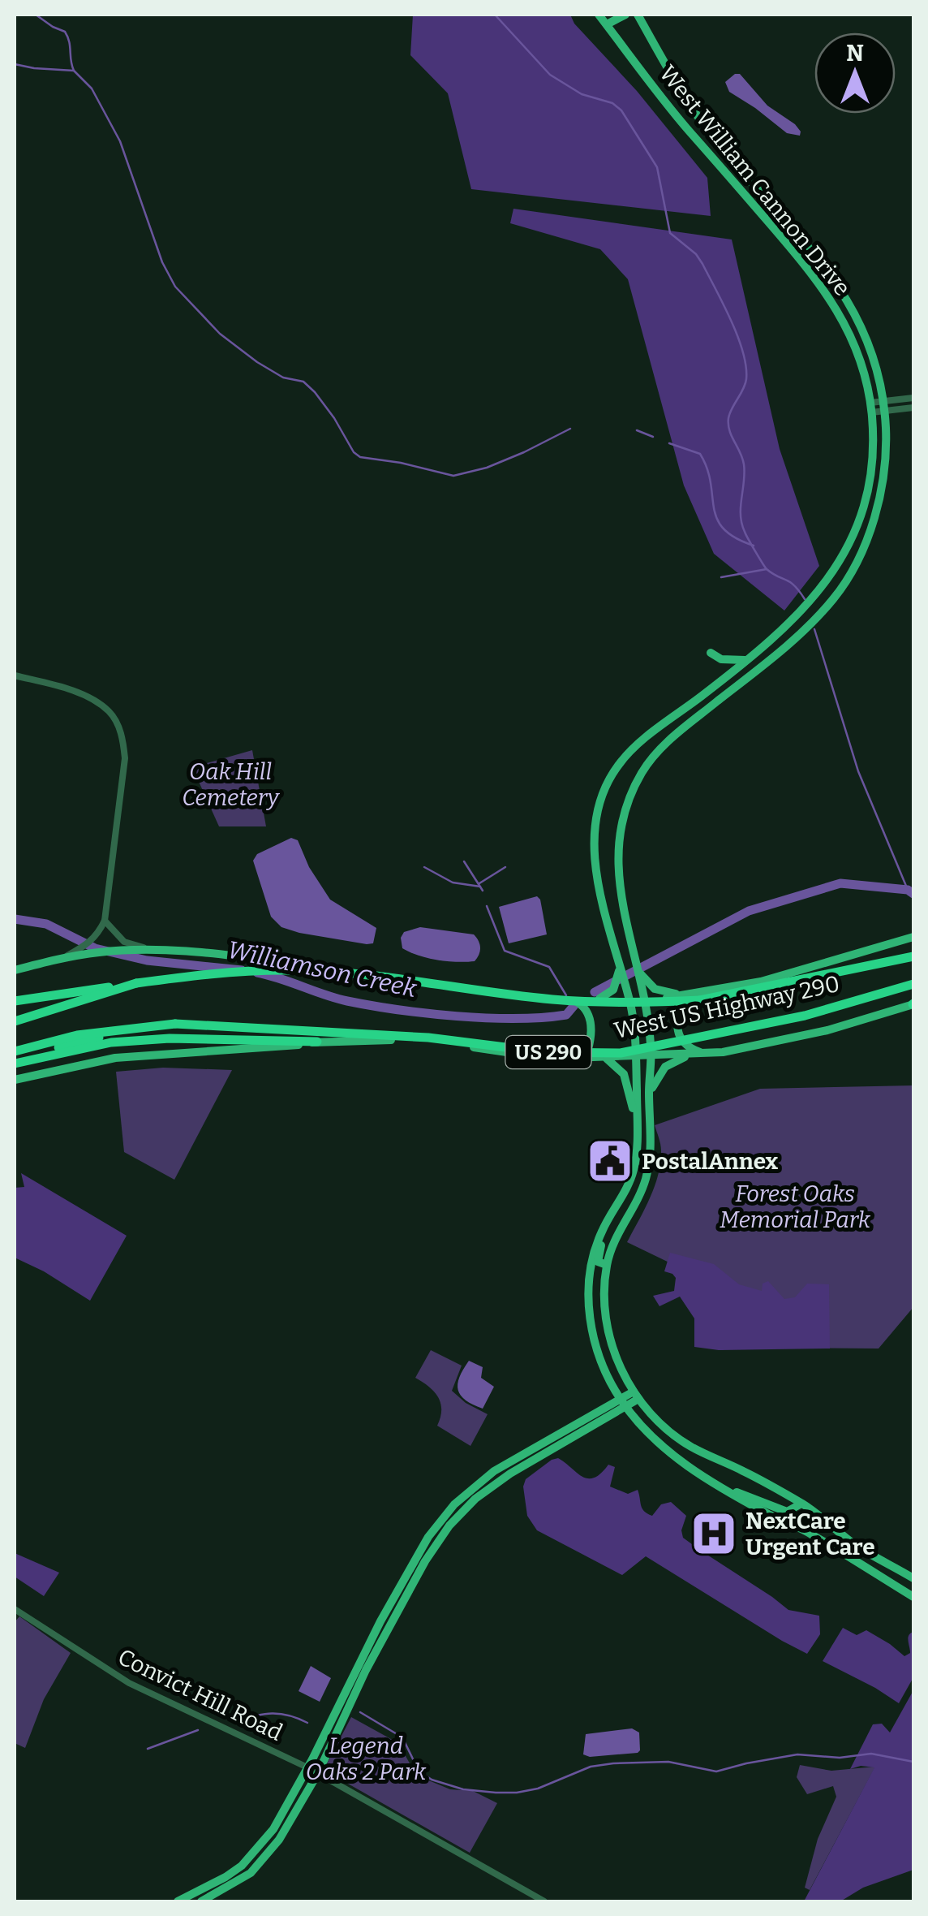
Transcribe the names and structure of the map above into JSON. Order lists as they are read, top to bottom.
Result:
{
  "streets": {
    "highway": ["West US Highway 290", "US 290"],
    "main road": ["West William Cannon Drive"],
    "street": ["Convict Hill Road"]
  },
  "crossings": [
    ["West William Cannon Drive", "West US Highway 290"]
  ],
  "water": ["Williamson Creek"],
  "parks": ["Oak Hill Cemetery", "Forest Oaks Memorial Park", "Legend Oaks 2 Park"],
  "places": {
    "public building": ["PostalAnnex"],
    "hospital": ["NextCare Urgent Care"]
  },
  "north": "top"
}
